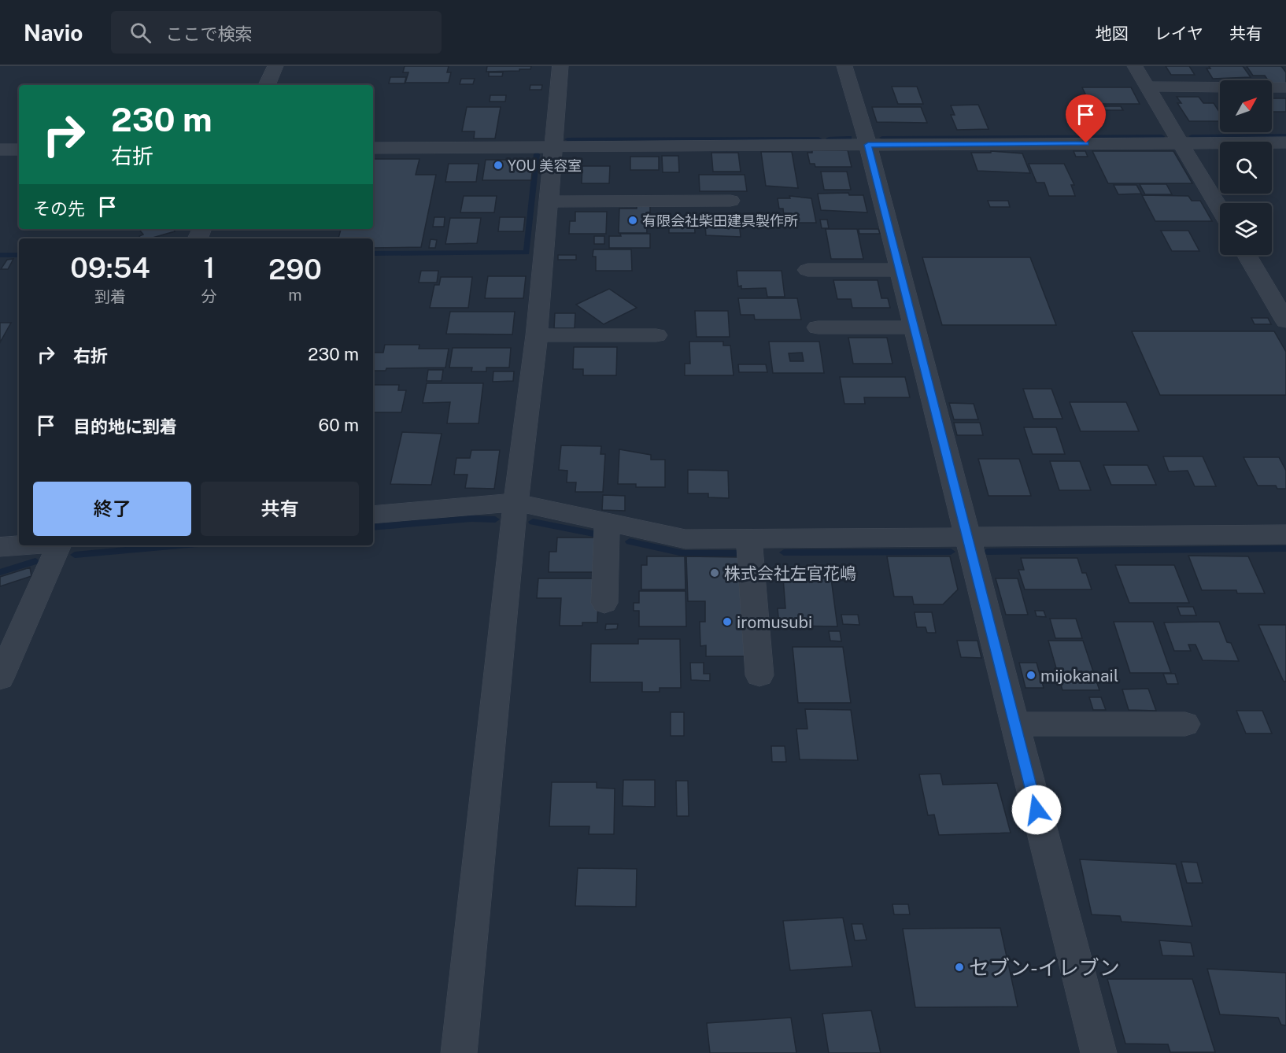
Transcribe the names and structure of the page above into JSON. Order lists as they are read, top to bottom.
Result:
{
  "places": [
    "YOU 美容室",
    "有限会社柴田建具製作所",
    "株式会社左官花嶋",
    "iromusubi",
    "mijokanail",
    "セブン-イレブン"
  ],
  "north": "top right",
  "page": {
    "header": "Navio",
    "search": "ここで検索",
    "nav": ["地図", "レイヤ", "共有"],
    "turn": ["230 m", "右折"],
    "then": "その先",
    "eta": [
      "09:54",
      "到着",
      "1",
      "分",
      "290",
      "m"
    ],
    "list": [
      {
        "name": "右折",
        "value": "230 m"
      },
      {
        "name": "目的地に到着",
        "value": "60 m"
      }
    ],
    "buttons": ["終了", "共有"]
  }
}
